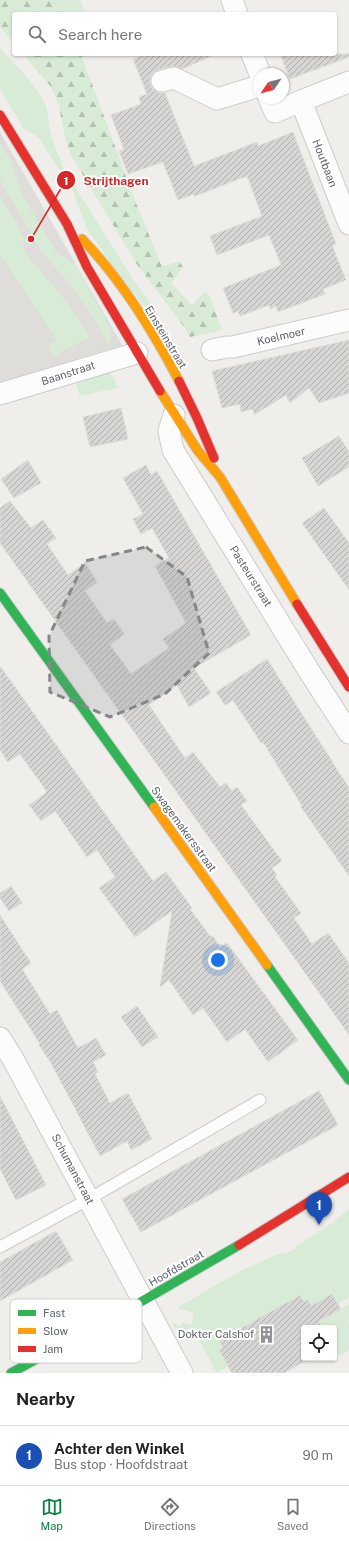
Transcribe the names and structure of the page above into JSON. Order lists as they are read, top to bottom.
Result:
{
  "streets": {
    "street": [
      "Houtbaan",
      "Koelmoer",
      "Einsteinstraat",
      "Baanstraat",
      "Pasteurstraat",
      "Swagemakersstraat",
      "Schumanstraat",
      "Hoofdstraat"
    ]
  },
  "crossings": [
    ["Einsteinstraat", "Baanstraat"],
    ["Einsteinstraat", "Pasteurstraat"],
    ["Schumanstraat", "Hoofdstraat"]
  ],
  "places": {
    "other": ["Strijthagen"],
    "building": ["Dokter Calshof"]
  },
  "legend": ["Fast", "Slow", "Jam"],
  "north": "bottom left",
  "page": {
    "search": "Search here",
    "pins": "1",
    "heading": "Nearby",
    "list": [
      {
        "mark": "1",
        "name": "Achter den Winkel",
        "note": "Bus stop · Hoofdstraat",
        "value": "90 m"
      }
    ],
    "nav": ["Map", "Directions", "Saved"]
  }
}
